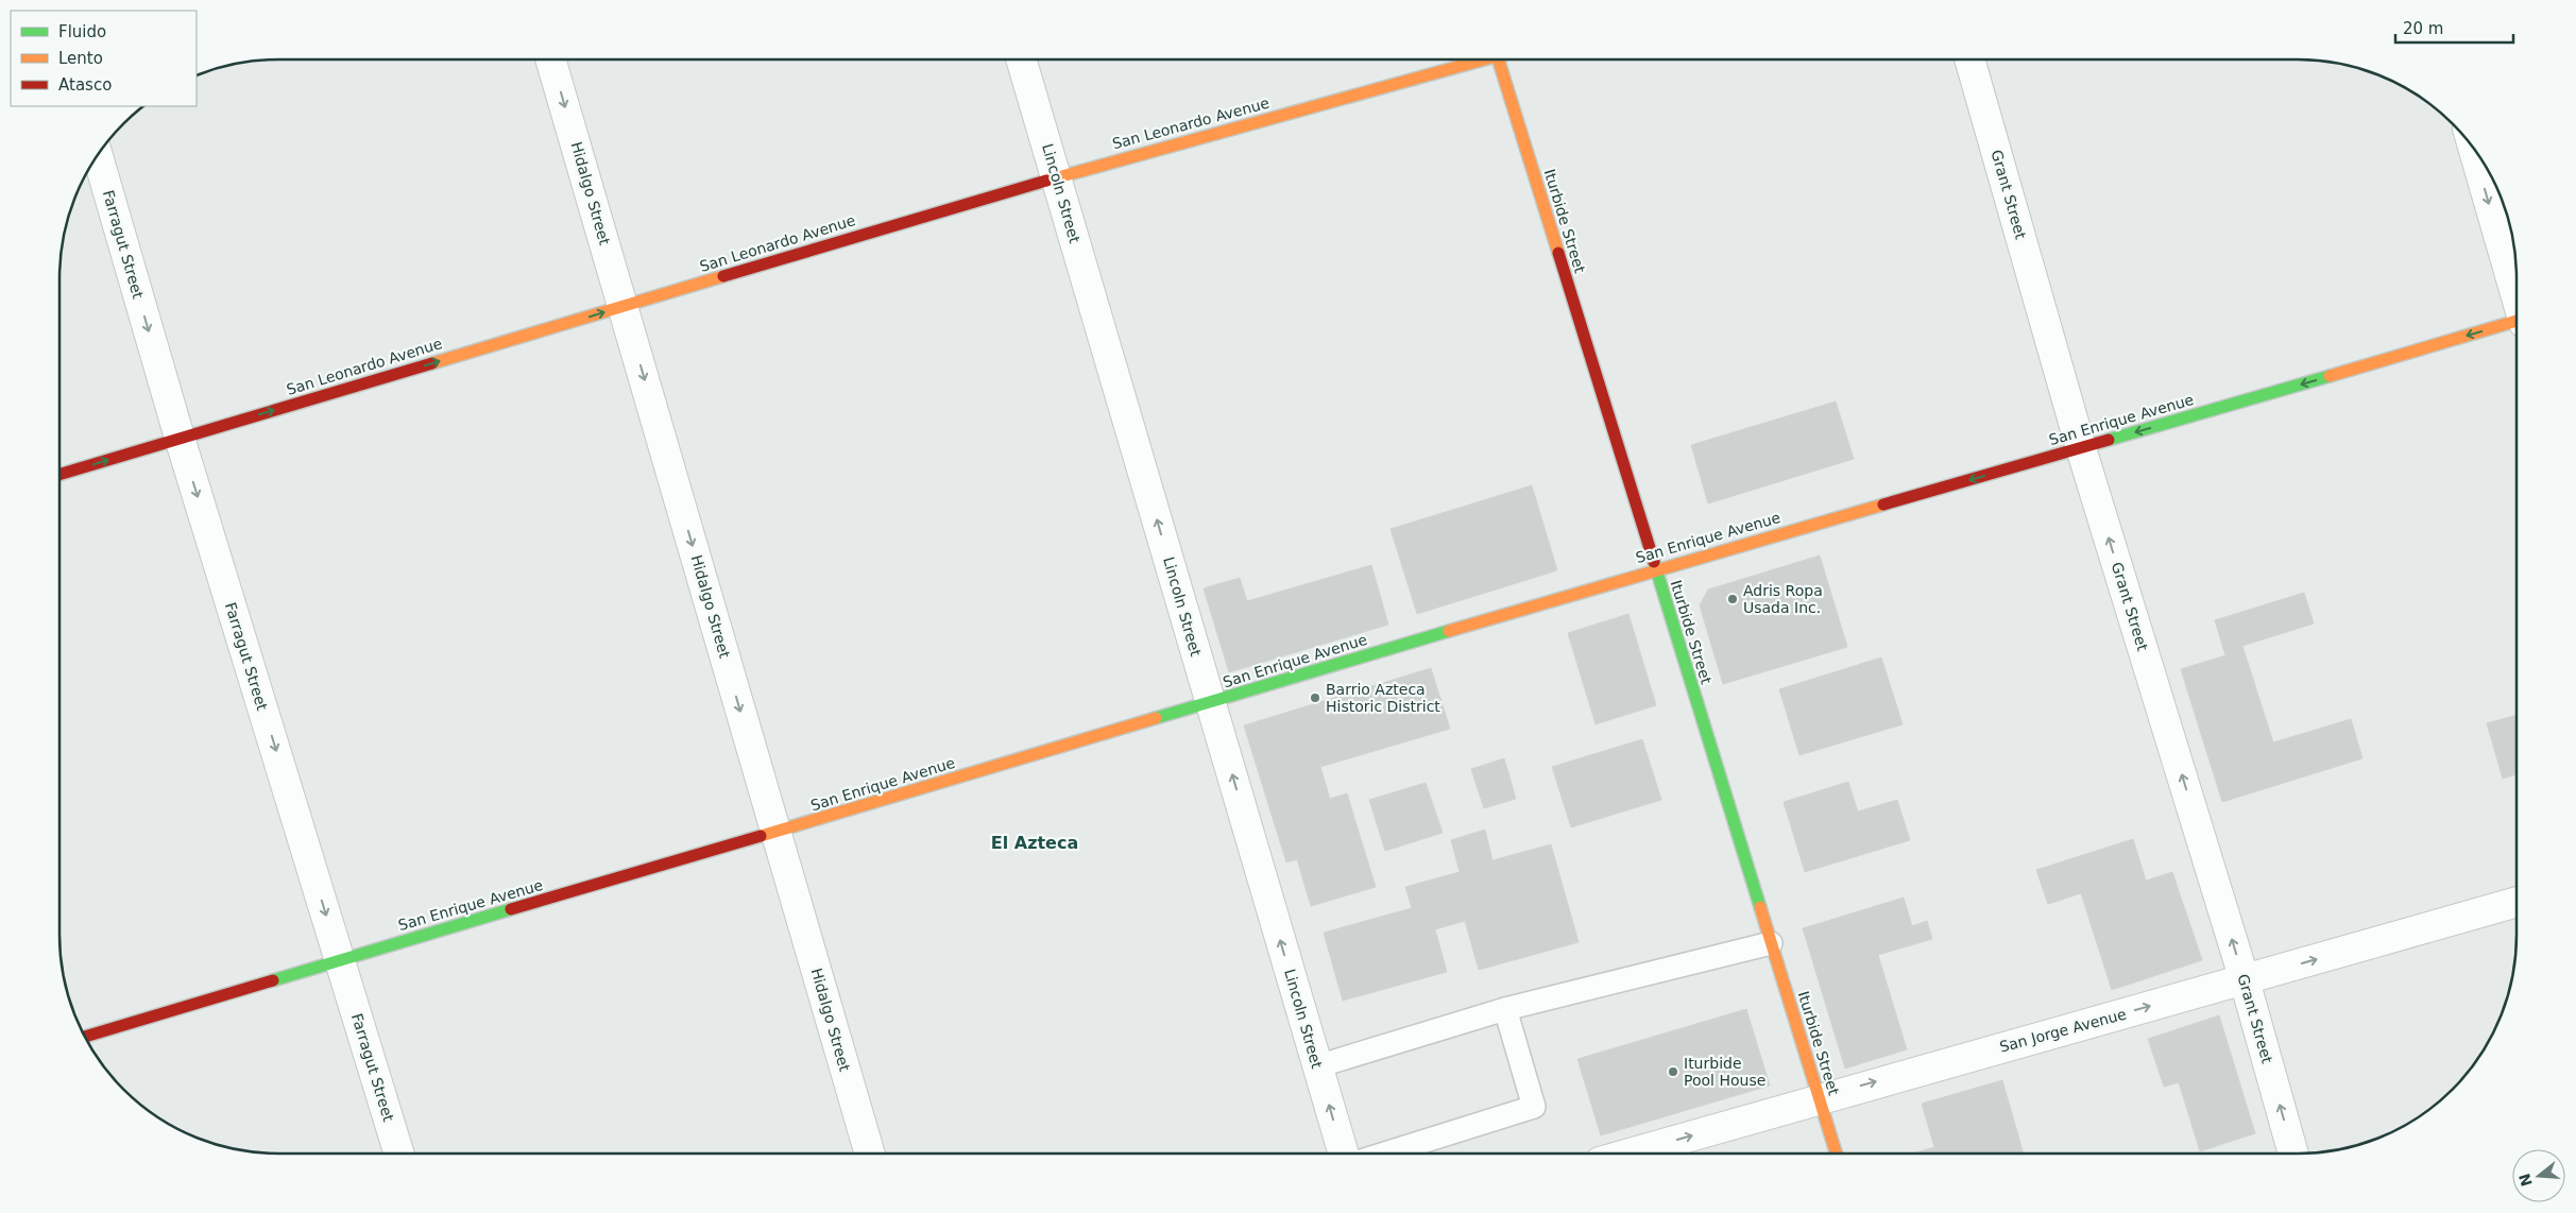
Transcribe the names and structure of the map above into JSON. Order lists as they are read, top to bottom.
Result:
{
  "streets": {
    "street": [
      "San Leonardo Avenue",
      "Hidalgo Street",
      "Lincoln Street",
      "Grant Street",
      "Iturbide Street",
      "Farragut Street",
      "San Enrique Avenue",
      "San Jorge Avenue"
    ]
  },
  "crossings": [
    ["San Leonardo Avenue", "Hidalgo Street"],
    ["San Leonardo Avenue", "Lincoln Street"],
    ["San Leonardo Avenue", "Farragut Street"],
    ["Hidalgo Street", "San Enrique Avenue"],
    ["Lincoln Street", "San Enrique Avenue"],
    ["Grant Street", "San Enrique Avenue"],
    ["Grant Street", "San Jorge Avenue"],
    ["Iturbide Street", "San Enrique Avenue"],
    ["Iturbide Street", "San Jorge Avenue"],
    ["Farragut Street", "San Enrique Avenue"]
  ],
  "one_way": [
    "San Leonardo Avenue",
    "Hidalgo Street",
    "Lincoln Street",
    "Grant Street",
    "Farragut Street",
    "San Enrique Avenue",
    "San Jorge Avenue"
  ],
  "districts": ["El Azteca"],
  "places": ["Adris Ropa Usada Inc.", "Barrio Azteca Historic District", "Iturbide Pool House"],
  "legend": ["Fluido", "Lento", "Atasco"],
  "scale_bar": "20 m",
  "north": "left"
}
